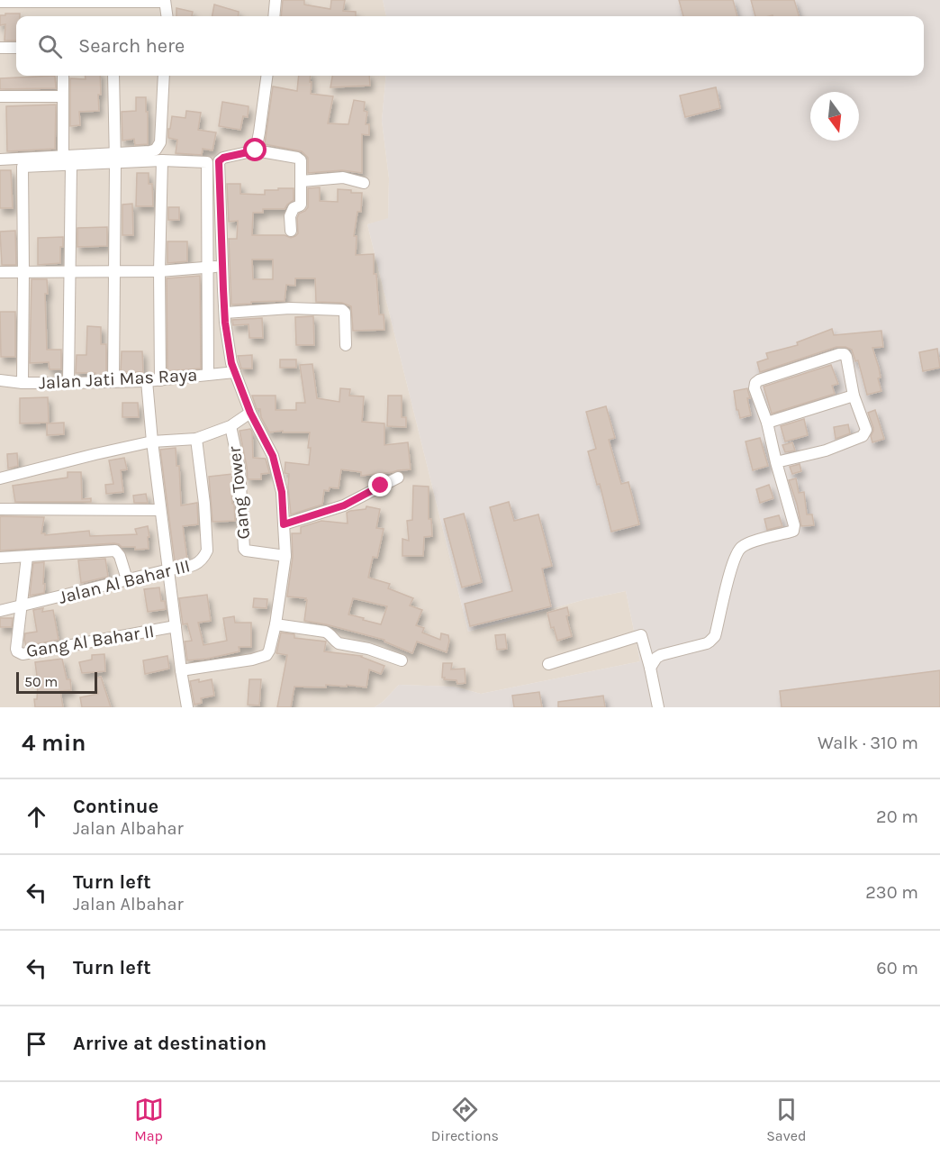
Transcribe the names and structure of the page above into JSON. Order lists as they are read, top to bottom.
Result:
{
  "streets": {
    "street": [
      "Jalan Jati Mas Raya",
      "Gang Tower",
      "Jalan Al Bahar III",
      "Gang Al Bahar II"
    ]
  },
  "crossings": [
    ["Jalan Al Bahar III", "Gang Al Bahar II"]
  ],
  "scale_bar": "50 m",
  "north": "bottom",
  "page": {
    "search": "Search here",
    "scale": "50 m",
    "heading": ["4 min", "Walk · 310 m"],
    "list": [
      ["Continue", "Jalan Albahar", "20 m"],
      ["Turn left", "Jalan Albahar", "230 m"],
      ["Turn left", "60 m"],
      "Arrive at destination"
    ],
    "nav": ["Map", "Directions", "Saved"]
  }
}
